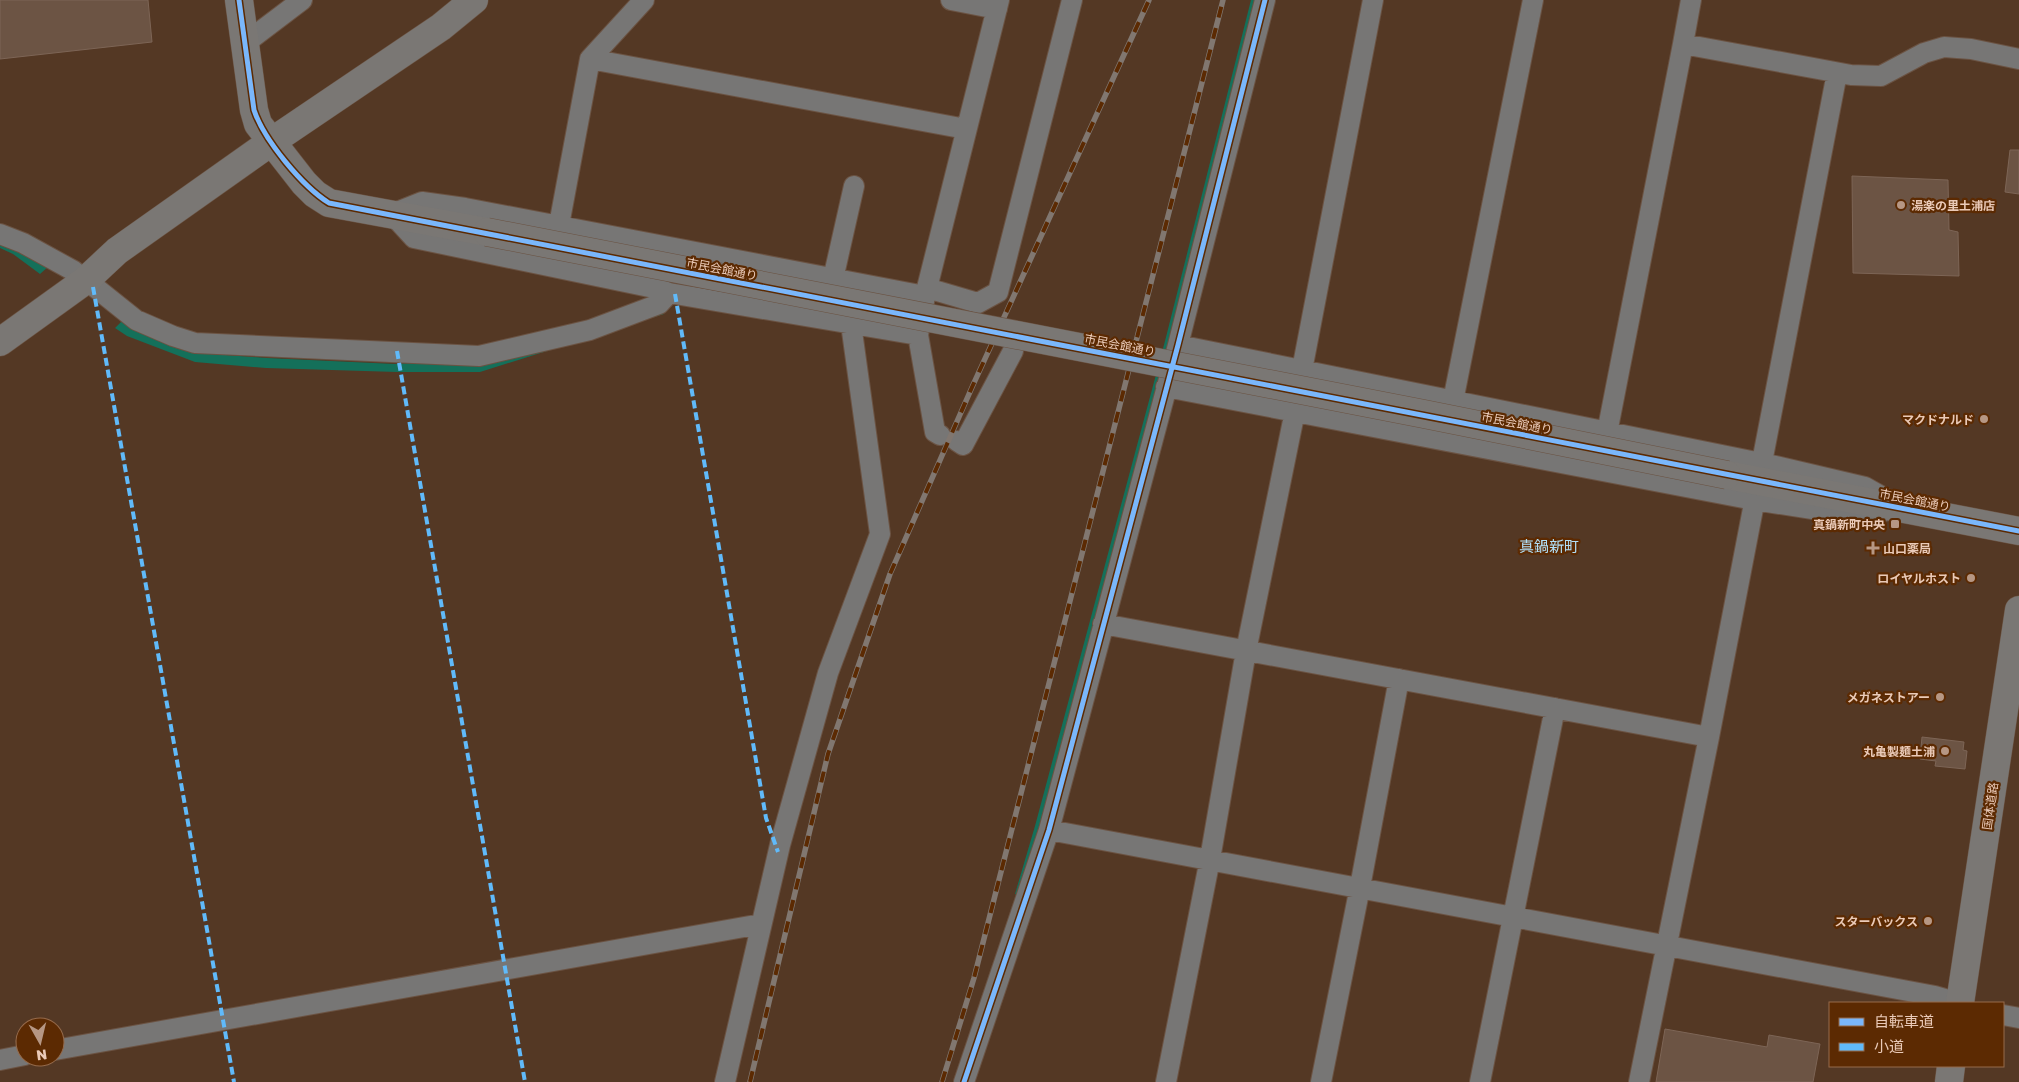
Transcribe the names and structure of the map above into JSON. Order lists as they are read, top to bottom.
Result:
{
  "streets": {
    "street": ["市民会館通り", "国体道路"]
  },
  "districts": ["真鍋新町"],
  "places": {
    "other": [
      "湯楽の里土浦店",
      "マクドナルド",
      "ロイヤルホスト",
      "メガネストアー",
      "丸亀製麺土浦",
      "スターバックス"
    ],
    "transit": ["真鍋新町中央"],
    "health": ["山口薬局"]
  },
  "legend": ["自転車道", "小道"],
  "north": "bottom"
}
